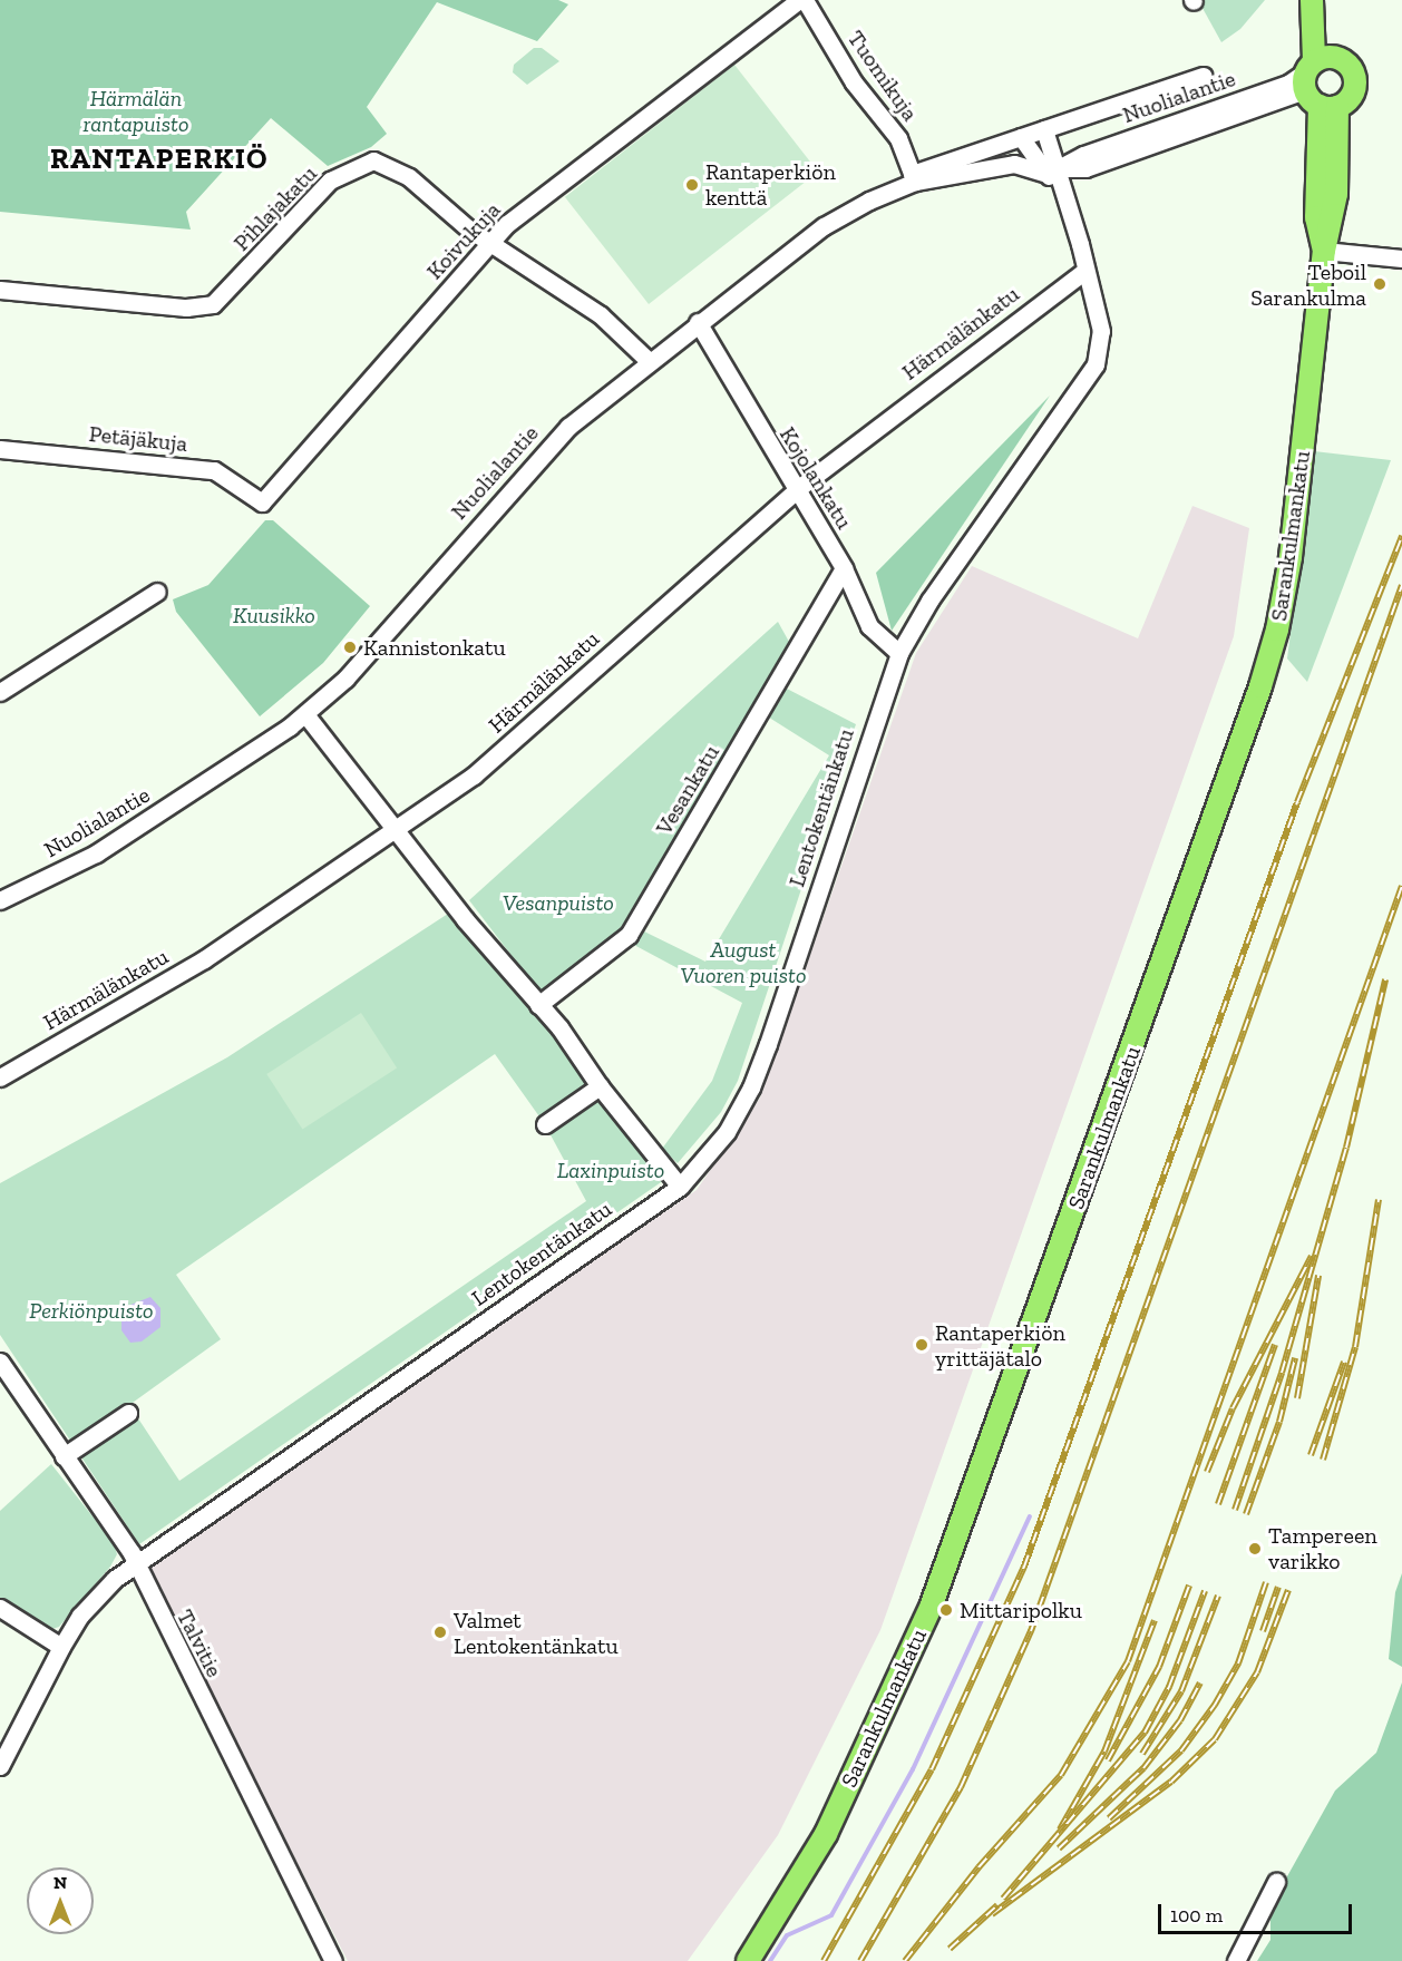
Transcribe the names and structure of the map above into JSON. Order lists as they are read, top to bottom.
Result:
{
  "streets": {
    "main road": ["Sarankulmankatu"],
    "street": [
      "Tuomikuja",
      "Nuolialantie",
      "Pihlajakatu",
      "Koivukuja",
      "Härmälänkatu",
      "Petäjäkuja",
      "Kojolankatu",
      "Vesankatu",
      "Lentokentänkatu",
      "Talvitie"
    ]
  },
  "crossings": [
    ["Tuomikuja", "Nuolialantie"],
    ["Nuolialantie", "Pihlajakatu"],
    ["Nuolialantie", "Kojolankatu"],
    ["Nuolialantie", "Sarankulmankatu"],
    ["Nuolialantie", "Lentokentänkatu"],
    ["Pihlajakatu", "Koivukuja"],
    ["Koivukuja", "Petäjäkuja"],
    ["Härmälänkatu", "Kojolankatu"],
    ["Härmälänkatu", "Lentokentänkatu"],
    ["Kojolankatu", "Vesankatu"],
    ["Kojolankatu", "Lentokentänkatu"],
    ["Lentokentänkatu", "Talvitie"]
  ],
  "districts": ["RANTAPERKIÖ"],
  "parks": [
    "Härmälän rantapuisto",
    "Kuusikko",
    "Vesanpuisto",
    "August Vuoren puisto",
    "Laxinpuisto",
    "Perkiönpuisto"
  ],
  "places": [
    "Rantaperkiön kenttä",
    "Teboil Sarankulma",
    "Kannistonkatu",
    "Rantaperkiön yrittäjätalo",
    "Tampereen varikko",
    "Mittaripolku",
    "Valmet Lentokentänkatu"
  ],
  "scale_bar": "100 m",
  "north": "top"
}
